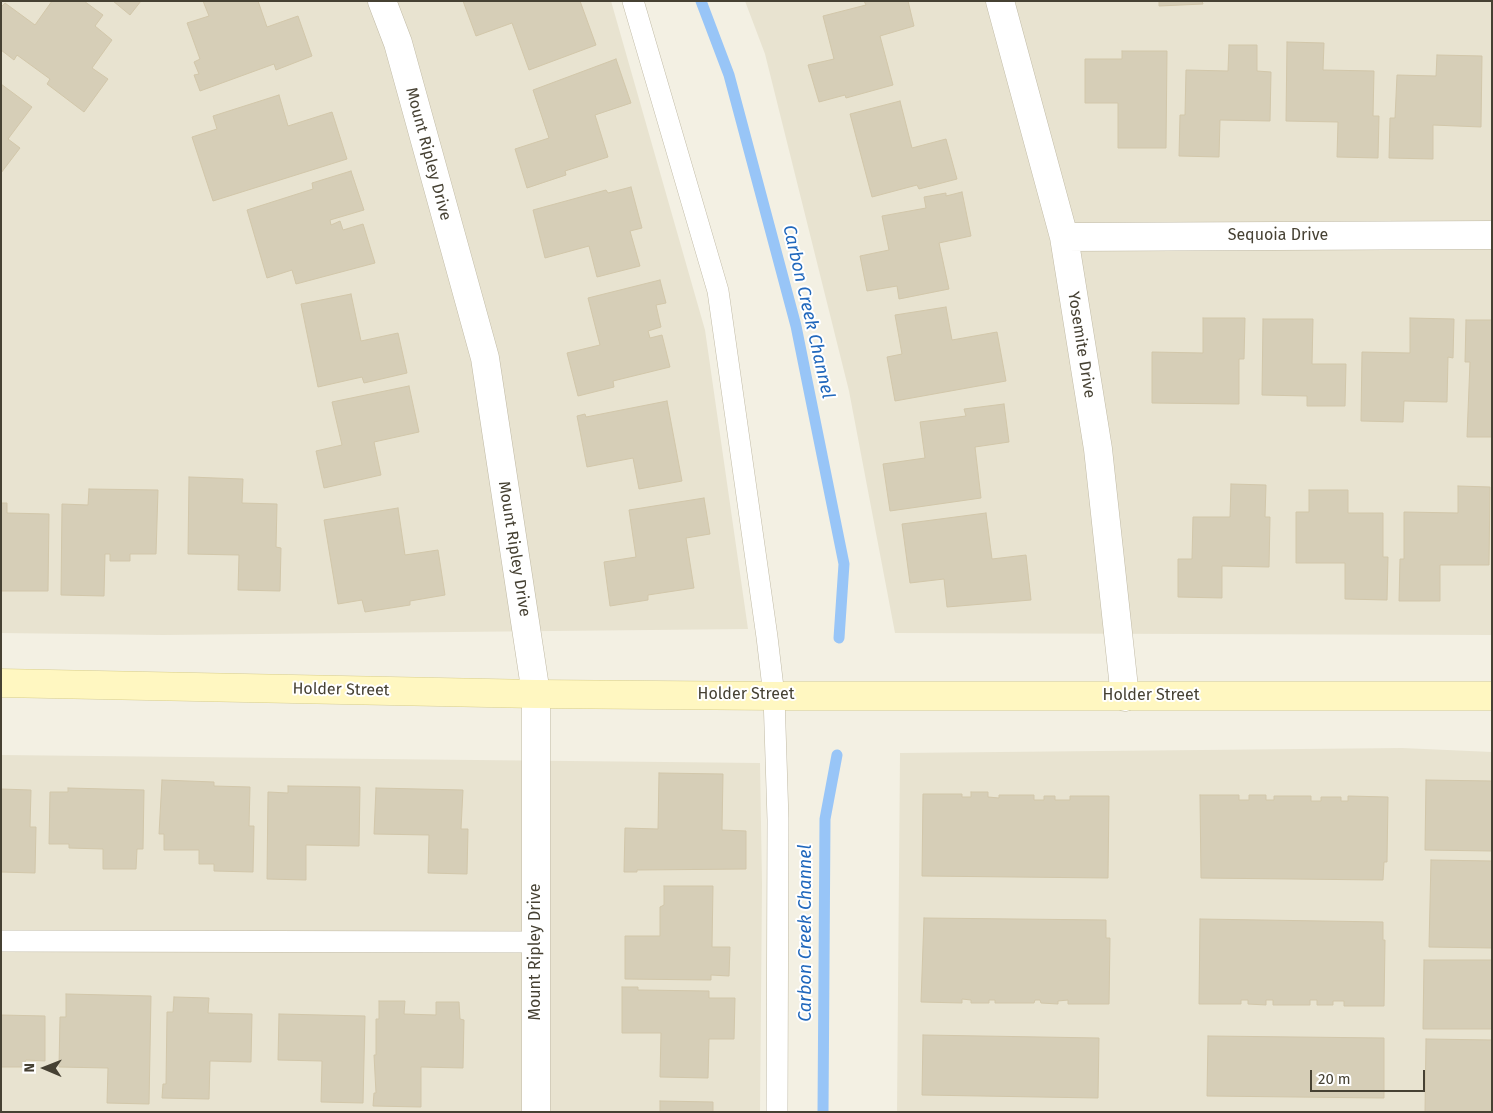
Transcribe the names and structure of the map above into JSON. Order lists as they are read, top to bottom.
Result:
{
  "streets": {
    "street": [
      "Mount Ripley Drive",
      "Sequoia Drive",
      "Yosemite Drive",
      "Holder Street"
    ]
  },
  "crossings": [
    ["Mount Ripley Drive", "Holder Street"],
    ["Sequoia Drive", "Yosemite Drive"],
    ["Yosemite Drive", "Holder Street"]
  ],
  "water": ["Carbon Creek Channel"],
  "scale_bar": "20 m",
  "north": "left"
}
